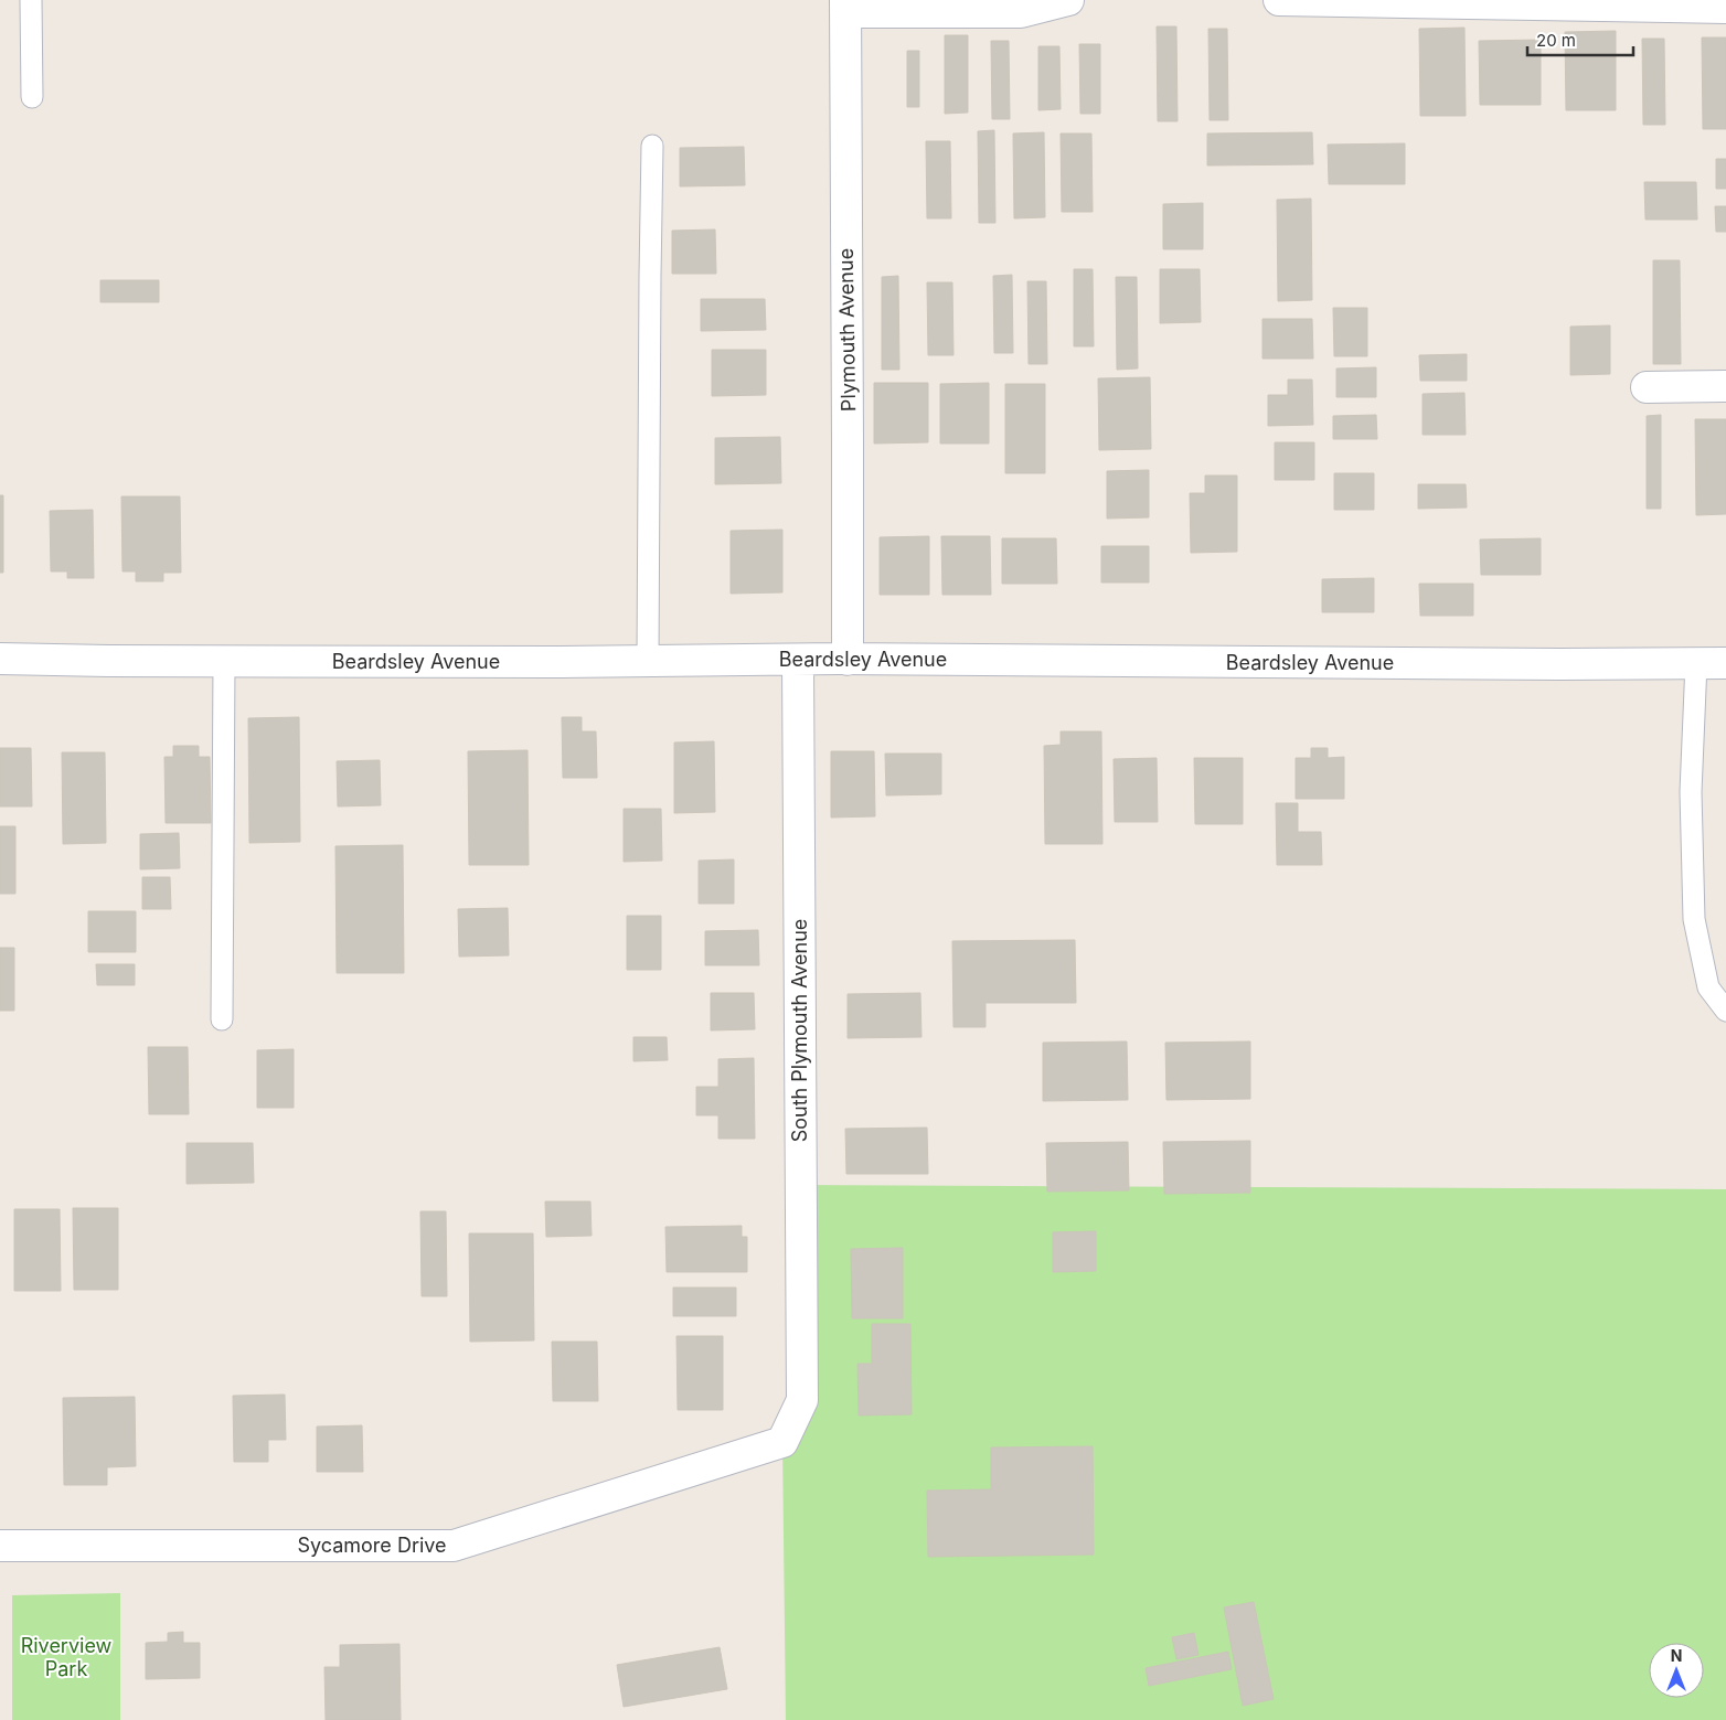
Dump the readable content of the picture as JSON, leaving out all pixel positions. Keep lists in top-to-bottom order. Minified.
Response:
{"streets":{"street":["Plymouth Avenue","Beardsley Avenue","South Plymouth Avenue","Sycamore Drive"]},"crossings":[["Plymouth Avenue","Beardsley Avenue"],["Beardsley Avenue","South Plymouth Avenue"],["South Plymouth Avenue","Sycamore Drive"]],"parks":["Riverview Park"],"scale_bar":"20 m","north":"top"}
